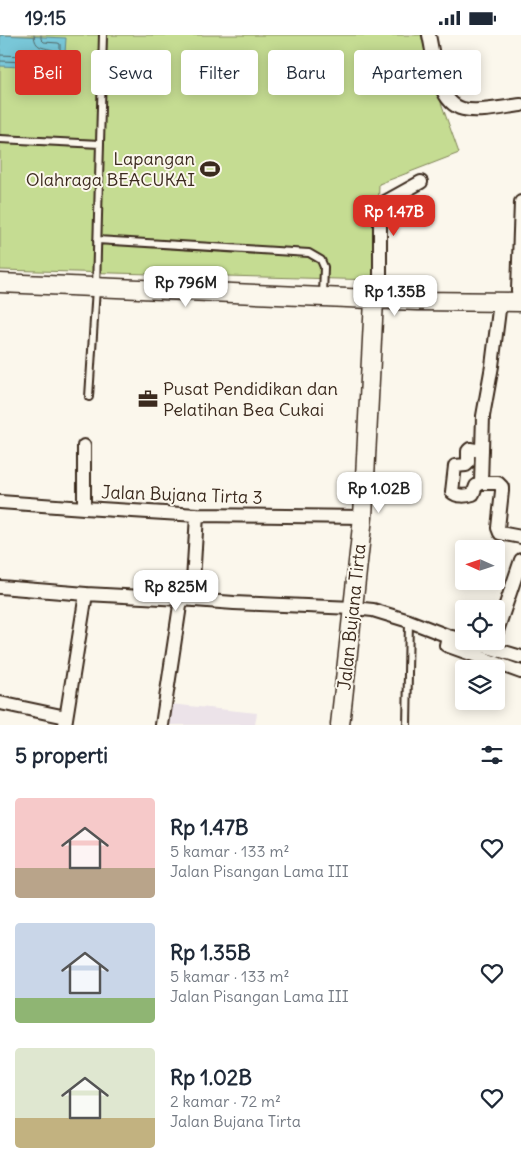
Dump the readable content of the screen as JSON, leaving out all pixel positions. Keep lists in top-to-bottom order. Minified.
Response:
{"streets":{"street":["Jalan Bujana Tirta 3","Jalan Bujana Tirta"]},"crossings":[["Jalan Bujana Tirta 3","Jalan Bujana Tirta"]],"places":{"sports":["Lapangan Olahraga BEACUKAI"],"office":["Pusat Pendidikan dan Pelatihan Bea Cukai"]},"north":"left","page":{"status":"19:15","chip":["Beli","Sewa","Filter","Baru","Apartemen"],"price":["Rp 1.47B","Rp 796M","Rp 1.35B","Rp 1.02B","Rp 825M"],"heading":"5 properti","list":[{"name":"Rp 1.47B","note":"5 kamar · 133 m² · Jalan Pisangan Lama III"},{"name":"Rp 1.35B","note":"5 kamar · 133 m² · Jalan Pisangan Lama III"},{"name":"Rp 1.02B","note":"2 kamar · 72 m² · Jalan Bujana Tirta"}]}}
